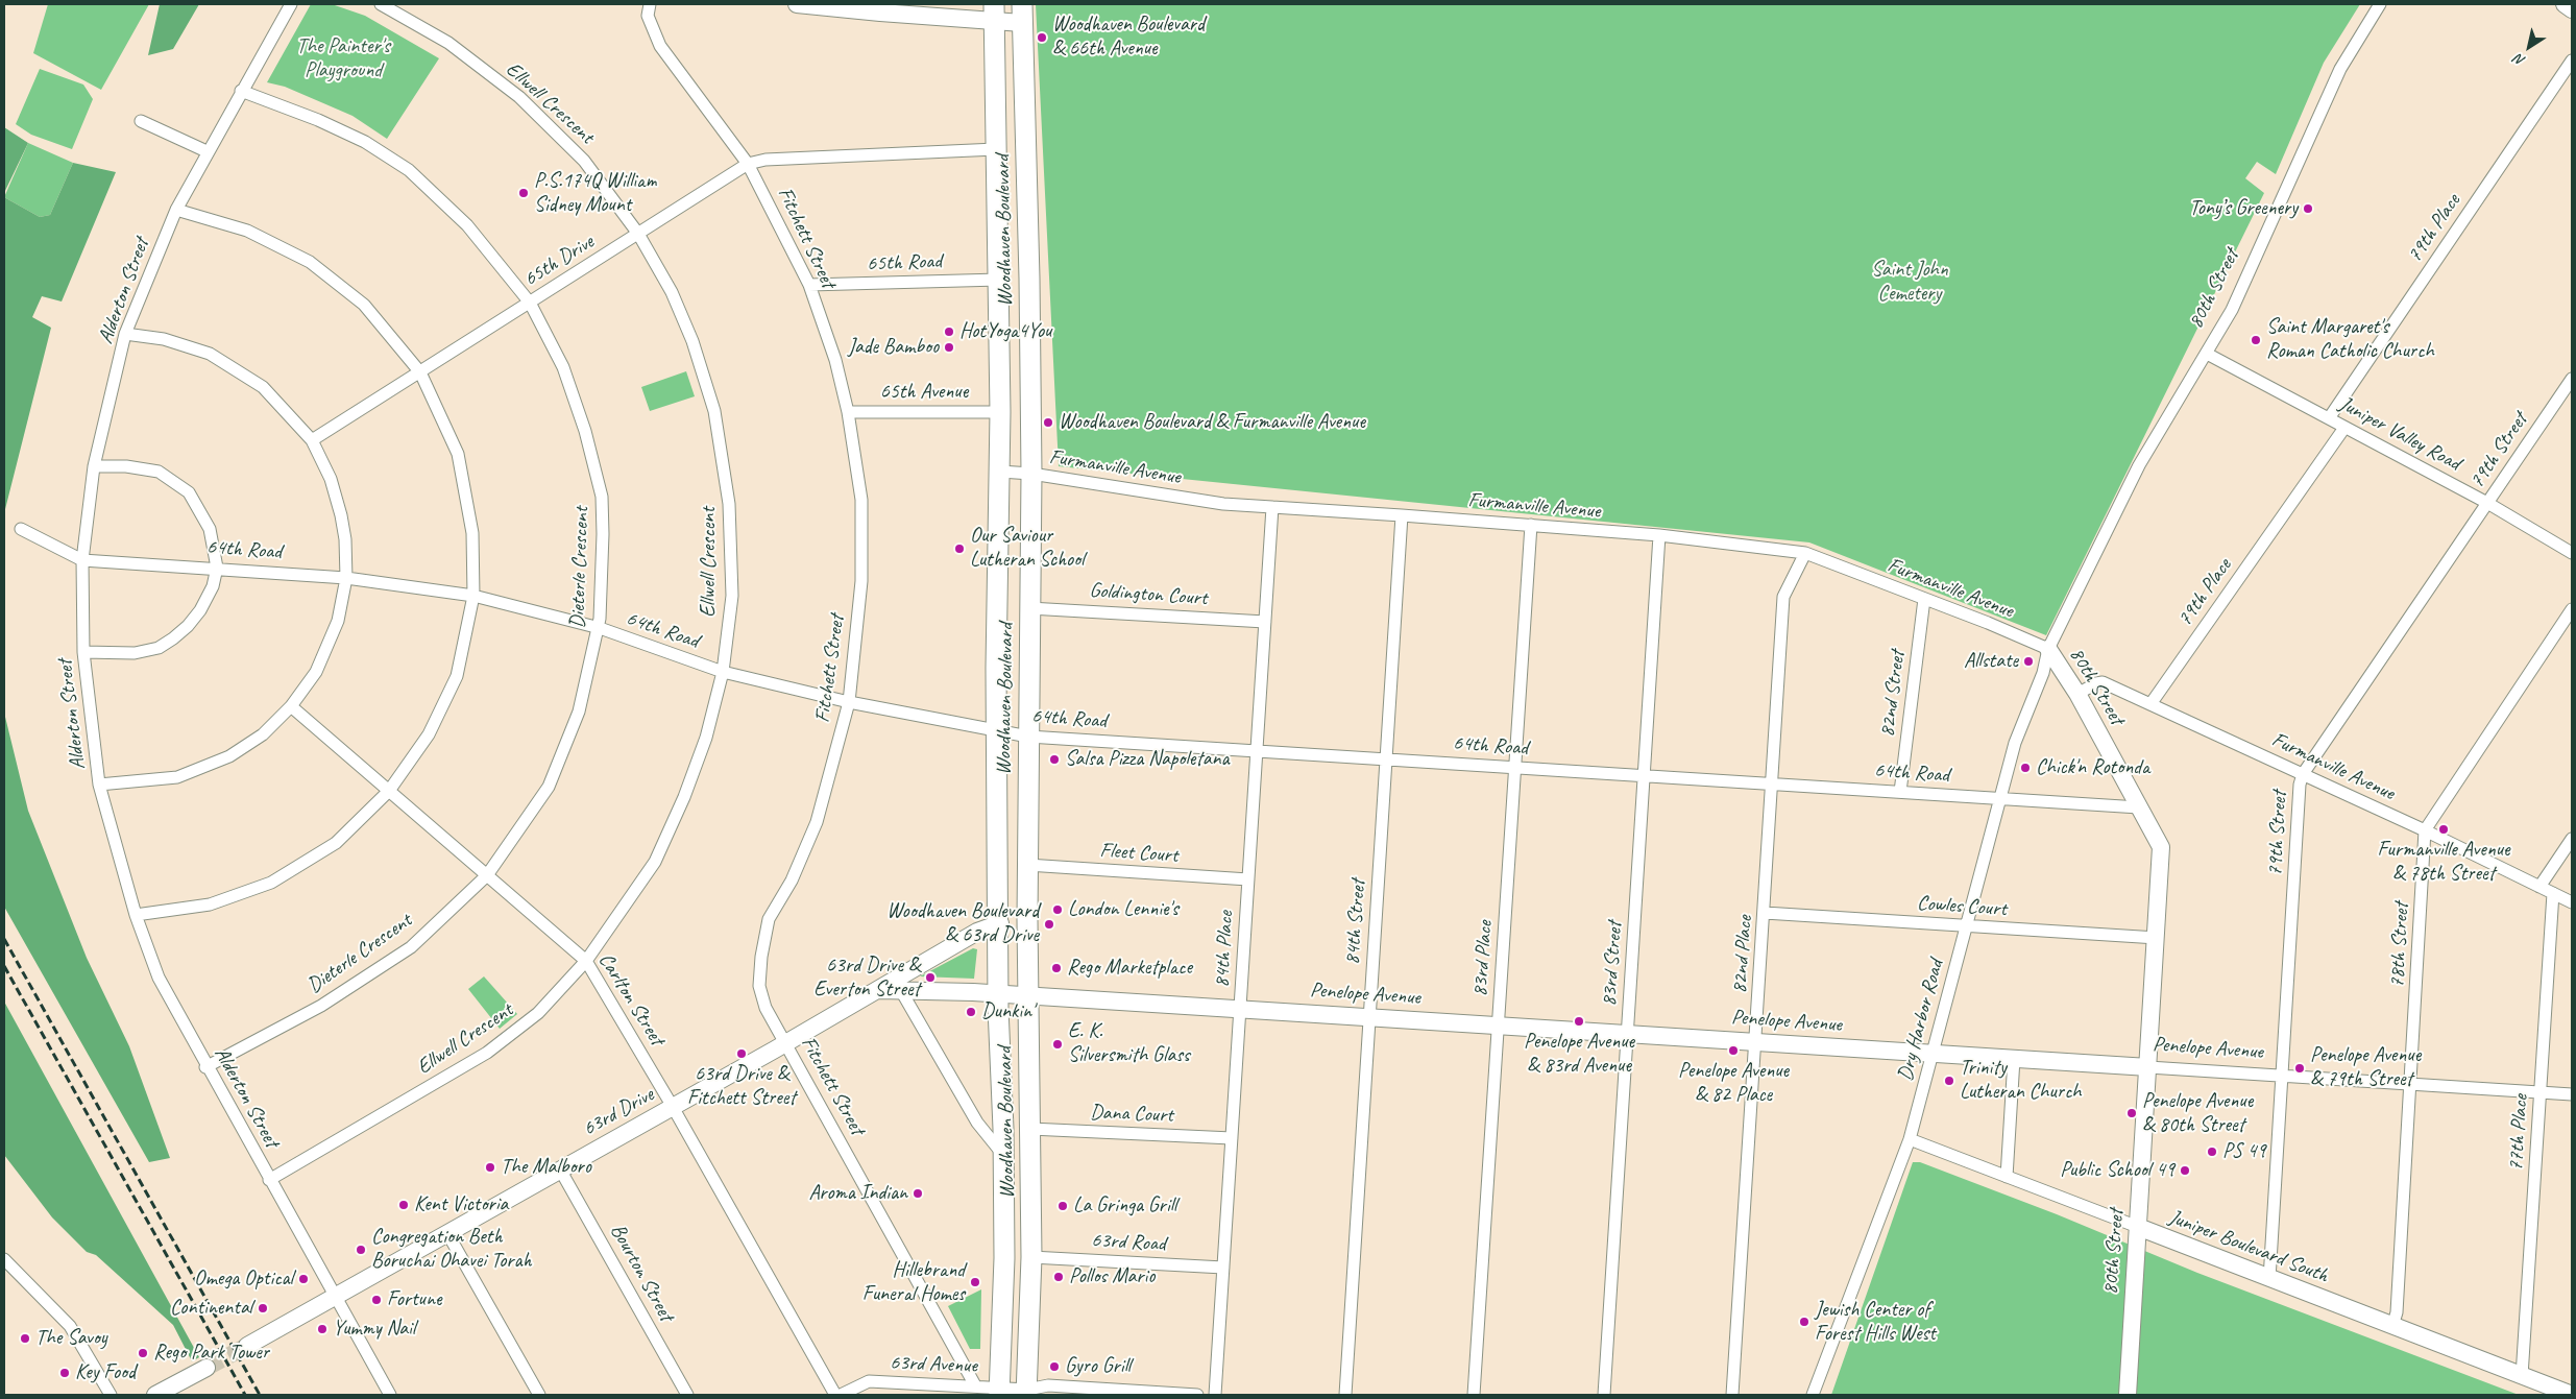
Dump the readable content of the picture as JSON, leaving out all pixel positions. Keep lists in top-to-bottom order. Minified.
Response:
{"streets":{"main road":["Woodhaven Boulevard"],"street":["Ellwell Crescent","79th Place","Fitchett Street","65th Drive","65th Road","80th Street","Alderton Street","65th Avenue","Juniper Valley Road","79th Street","Furmanville Avenue","64th Road","Dieterle Crescent","Goldington Court","82nd Street","Fleet Court","Cowles Court","84th Street","78th Street","84th Place","82nd Place","83rd Place","83rd Street","Penelope Avenue","Carlton Street","Dry Harbor Road","63rd Drive","Dana Court","77th Place","63rd Road","Juniper Boulevard South","Bourton Street","63rd Avenue"]},"crossings":[["Ellwell Crescent","65th Drive"],["Ellwell Crescent","Alderton Street"],["Ellwell Crescent","64th Road"],["Ellwell Crescent","Carlton Street"],["79th Place","Juniper Valley Road"],["79th Place","Furmanville Avenue"],["Woodhaven Boulevard","65th Drive"],["Woodhaven Boulevard","65th Road"],["Woodhaven Boulevard","65th Avenue"],["Woodhaven Boulevard","Furmanville Avenue"],["Woodhaven Boulevard","64th Road"],["Woodhaven Boulevard","Goldington Court"],["Woodhaven Boulevard","Fleet Court"],["Woodhaven Boulevard","Penelope Avenue"],["Woodhaven Boulevard","63rd Drive"],["Woodhaven Boulevard","Dana Court"],["Woodhaven Boulevard","63rd Road"],["Woodhaven Boulevard","63rd Avenue"],["Fitchett Street","65th Drive"],["Fitchett Street","65th Road"],["Fitchett Street","65th Avenue"],["Fitchett Street","64th Road"],["Fitchett Street","63rd Drive"],["Fitchett Street","63rd Avenue"],["65th Drive","Dieterle Crescent"],["80th Street","Juniper Valley Road"],["80th Street","Furmanville Avenue"],["80th Street","64th Road"],["80th Street","Cowles Court"],["80th Street","Penelope Avenue"],["80th Street","Dry Harbor Road"],["80th Street","Juniper Boulevard South"],["Alderton Street","64th Road"],["Alderton Street","Dieterle Crescent"],["Alderton Street","63rd Drive"],["Juniper Valley Road","79th Street"],["79th Street","Furmanville Avenue"],["79th Street","Penelope Avenue"],["79th Street","Juniper Boulevard South"],["Furmanville Avenue","82nd Street"],["Furmanville Avenue","84th Street"],["Furmanville Avenue","78th Street"],["Furmanville Avenue","84th Place"],["Furmanville Avenue","82nd Place"],["Furmanville Avenue","83rd Place"],["Furmanville Avenue","83rd Street"],["Furmanville Avenue","Dry Harbor Road"],["Furmanville Avenue","77th Place"],["64th Road","Dieterle Crescent"],["64th Road","82nd Street"],["64th Road","84th Street"],["64th Road","84th Place"],["64th Road","82nd Place"],["64th Road","83rd Place"],["64th Road","83rd Street"],["64th Road","Dry Harbor Road"],["Dieterle Crescent","Carlton Street"],["Goldington Court","84th Place"],["Fleet Court","84th Place"],["Cowles Court","82nd Place"],["Cowles Court","Dry Harbor Road"],["84th Street","Penelope Avenue"],["78th Street","Penelope Avenue"],["78th Street","Juniper Boulevard South"],["84th Place","Penelope Avenue"],["84th Place","Dana Court"],["84th Place","63rd Road"],["82nd Place","Penelope Avenue"],["83rd Place","Penelope Avenue"],["83rd Street","Penelope Avenue"],["Penelope Avenue","Dry Harbor Road"],["Penelope Avenue","63rd Drive"],["Penelope Avenue","77th Place"],["Carlton Street","63rd Drive"],["Dry Harbor Road","Juniper Boulevard South"],["63rd Drive","Bourton Street"],["77th Place","Juniper Boulevard South"]],"parks":["The Painter's Playground","Saint John Cemetery"],"places":["Woodhaven Boulevard & 66th Avenue","P.S.174Q William Sidney Mount","Tony’s Greenery","HotYoga4You","Saint Margaret's Roman Catholic Church","Jade Bamboo","Woodhaven Boulevard & Furmanville Avenue","Our Saviour Lutheran School","Allstate","Salsa Pizza Napoletana","Chick'n Rotonda","Furmanville Avenue & 78th Street","London Lennie's","Woodhaven Boulevard & 63rd Drive","Rego Marketplace","63rd Drive & Everton Street","Dunkin'","Penelope Avenue & 83rd Avenue","E. K. Silversmith Glass","Penelope Avenue & 82 Place","63rd Drive & Fitchett Street","Penelope Avenue & 79th Street","Trinity Lutheran Church","Penelope Avenue & 80th Street","PS 49","The Malboro","Public School 49","Aroma Indian","Kent Victoria","La Gringa Grill","Congregation Beth Boruchai Ohavei Torah","Pollos Mario","Omega Optical","Hillebrand Funeral Homes","Fortune","Continental","Jewish Center of Forest Hills West","Yummy Nail","The Savoy","Rego Park Tower","Gyro Grill","Key Food"],"north":"bottom left"}
